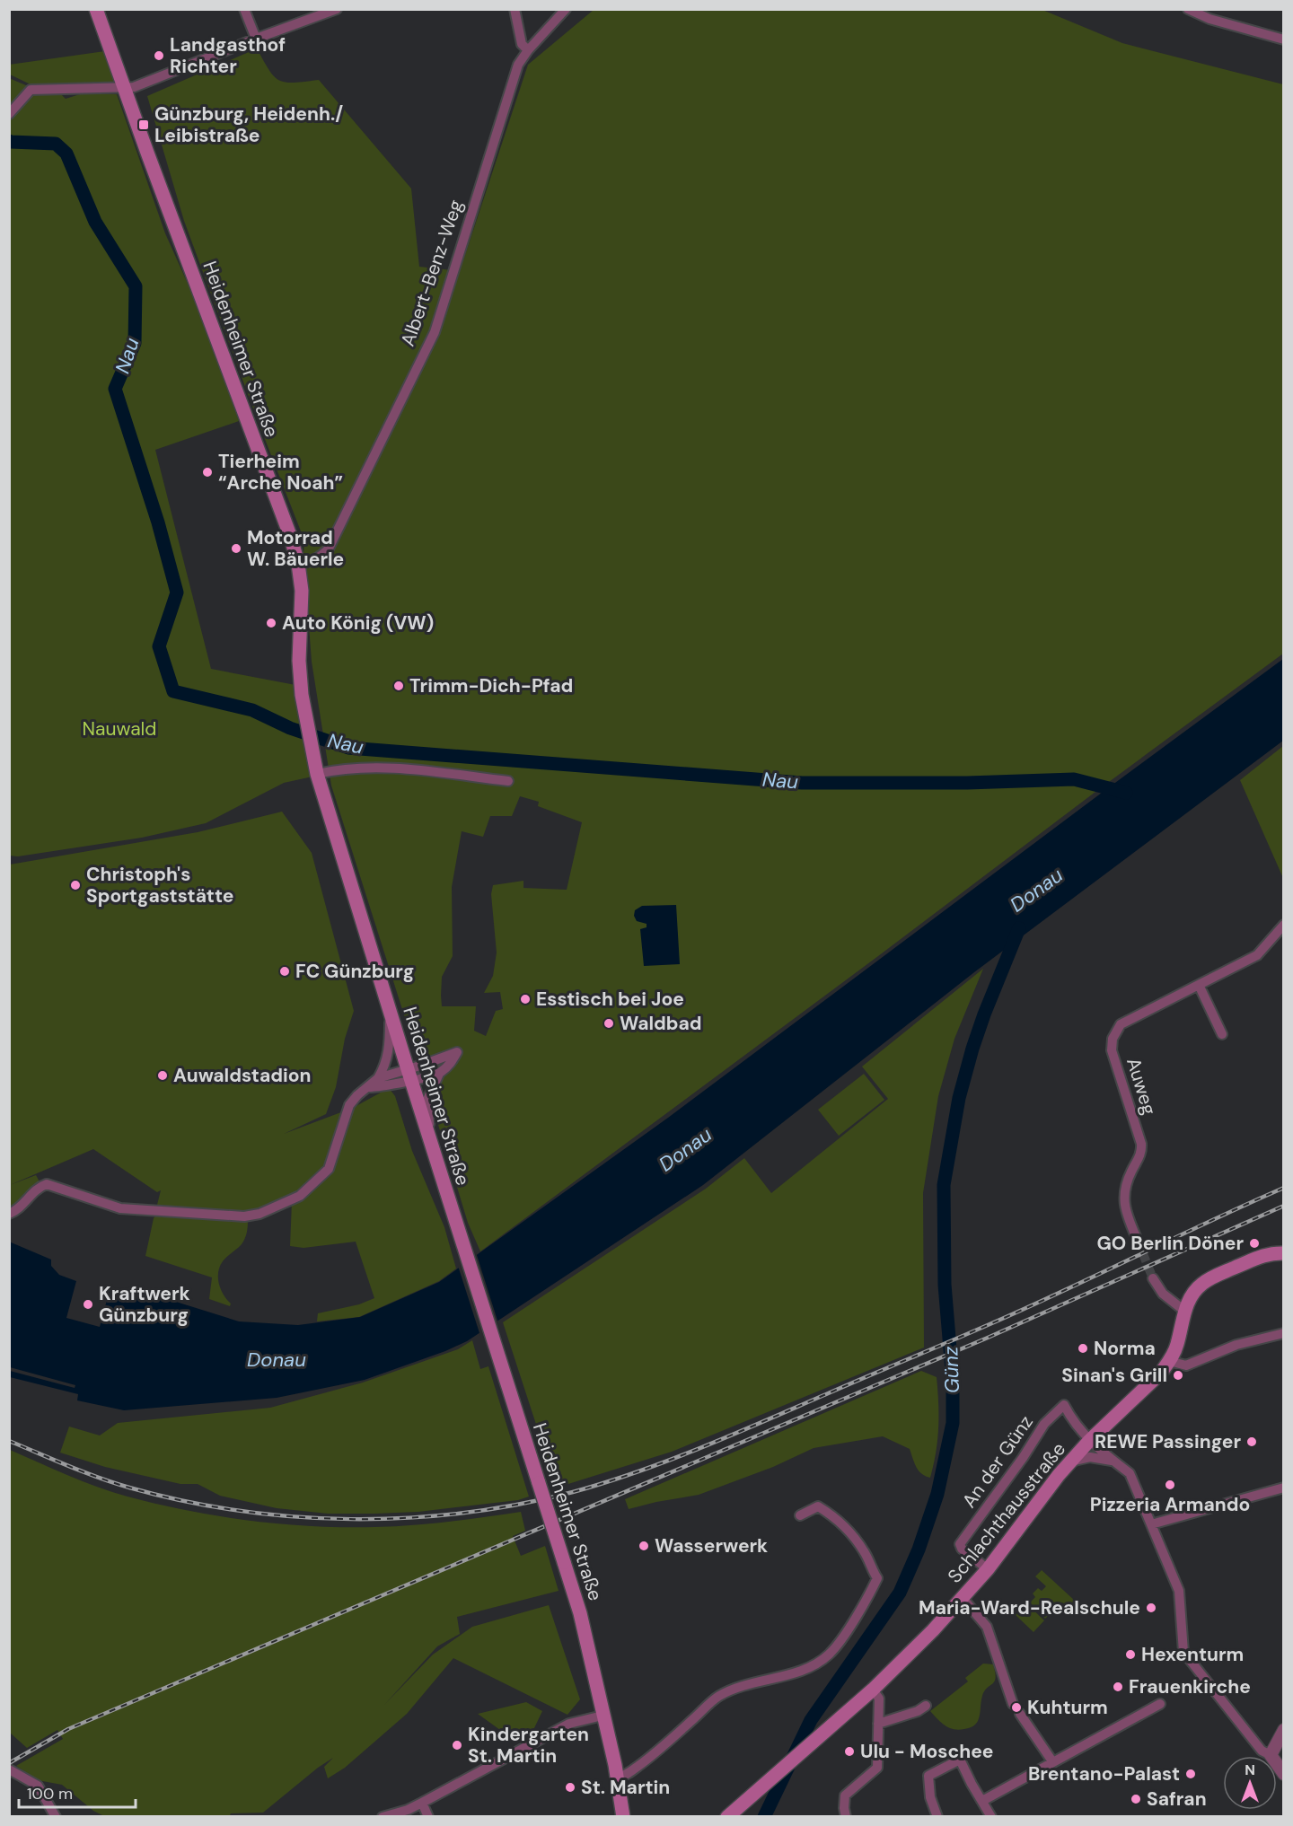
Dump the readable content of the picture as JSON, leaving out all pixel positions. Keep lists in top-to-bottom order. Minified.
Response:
{"streets":{"main road":["Heidenheimer Straße","Schlachthausstraße"],"street":["Albert-Benz-Weg","Auweg","An der Günz"]},"crossings":[["Albert-Benz-Weg","Heidenheimer Straße"],["An der Günz","Schlachthausstraße"]],"water":["Nau","Donau","Günz"],"parks":["Nauwald"],"places":{"other":["Landgasthof Richter","Tierheim “Arche Noah”","Motorrad W. Bäuerle","Auto König (VW)","Trimm-Dich-Pfad","Christoph's Sportgaststätte","FC Günzburg","Esstisch bei Joe","Waldbad","Auwaldstadion","GO Berlin Döner","Kraftwerk Günzburg","Norma","Sinan's Grill","REWE Passinger","Pizzeria Armando","Wasserwerk","Maria-Ward-Realschule","Hexenturm","Frauenkirche","Kuhturm","Kindergarten St. Martin","Ulu - Moschee","Brentano-Palast","St. Martin","Safran"],"transit":["Günzburg, Heidenh./ Leibistraße"]},"scale_bar":"100 m","north":"top"}
